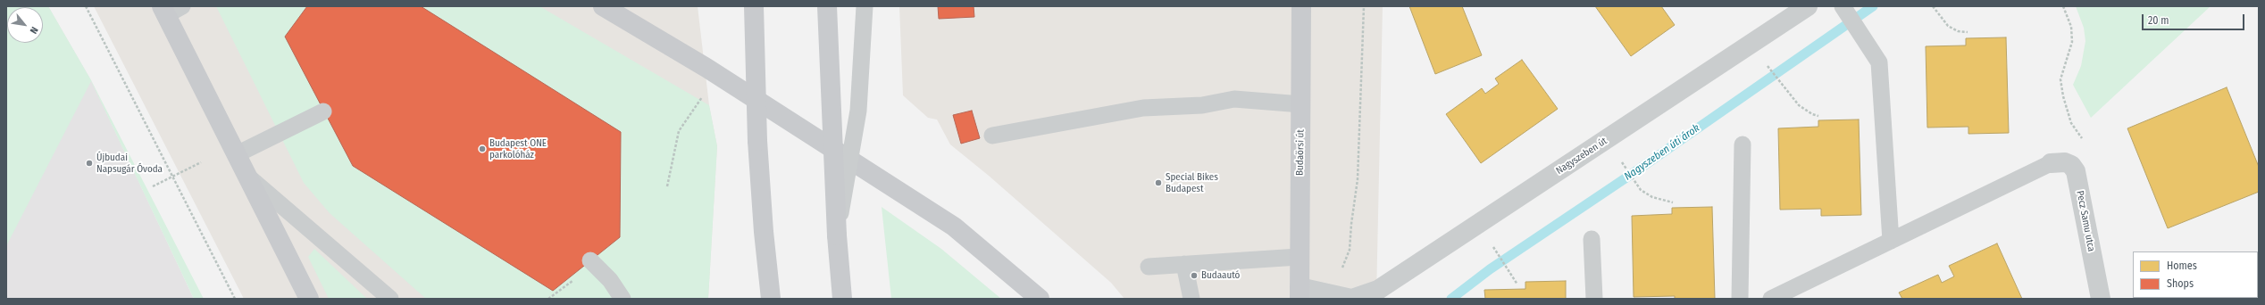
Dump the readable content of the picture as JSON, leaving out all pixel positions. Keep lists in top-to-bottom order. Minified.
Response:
{"streets":{"main road":["Budaörsi út"],"street":["Nagyszeben út","Pecz Samu utca"]},"crossings":[["Budaörsi út","Nagyszeben út"]],"water":["Nagyszeben úti árok"],"places":["Budapest ONE parkolóház","Újbudai Napsugár Óvoda","Special Bikes Budapest","Budaautó"],"legend":["Homes","Shops"],"scale_bar":"20 m","north":"bottom right"}
